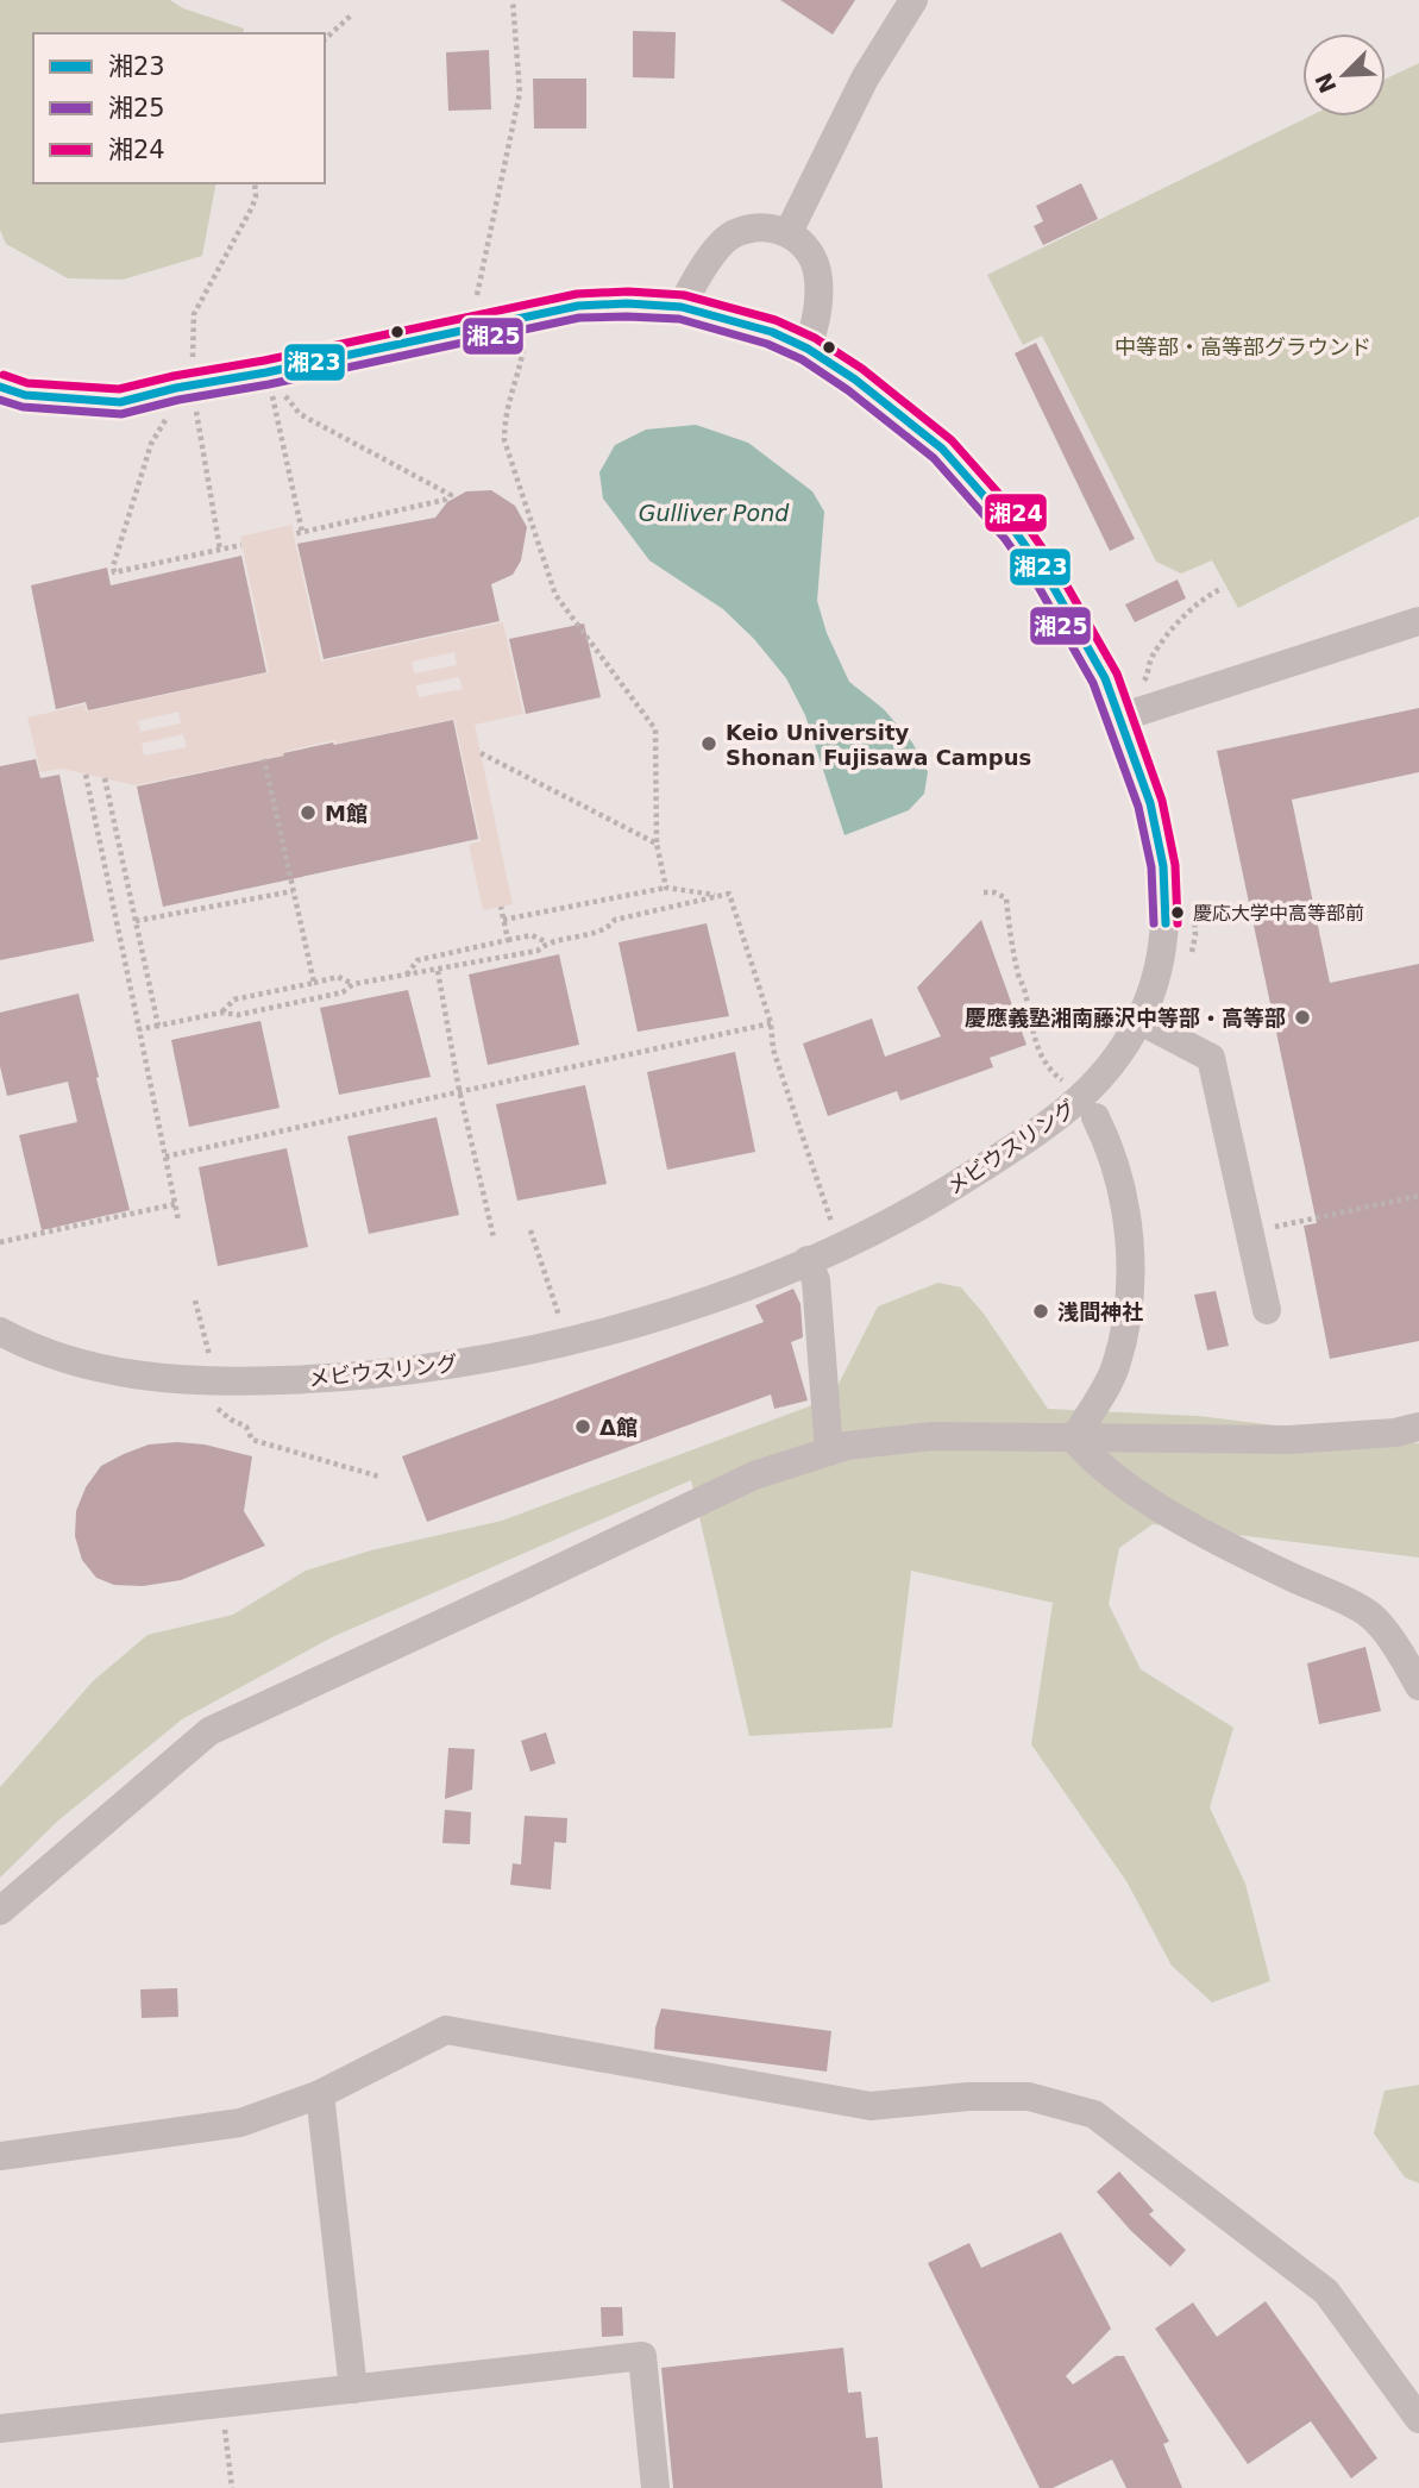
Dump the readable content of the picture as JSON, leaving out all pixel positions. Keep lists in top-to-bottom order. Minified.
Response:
{"streets":{"street":["メビウスリング"]},"water":["Gulliver Pond"],"parks":["中等部・高等部グラウンド"],"places":["Keio University Shonan Fujisawa Campus","Μ館","慶応大学中高等部前","慶應義塾湘南藤沢中等部・高等部","浅間神社","Δ館"],"lines":["transit line 湘24","transit line 湘23","transit line 湘25"],"legend":["湘23","湘25","湘24"],"north":"bottom left"}
